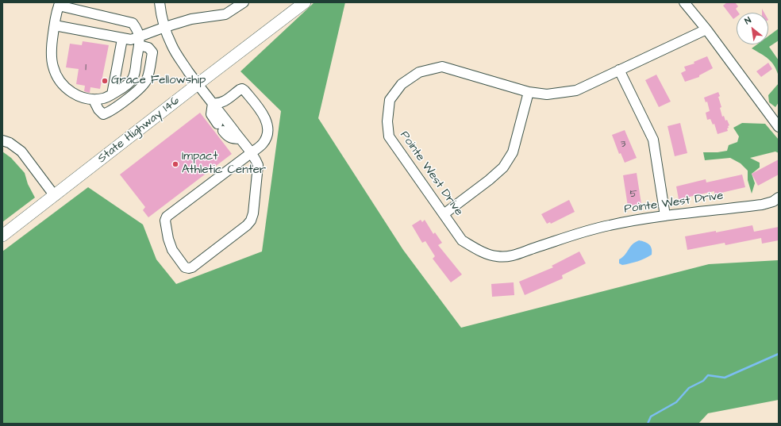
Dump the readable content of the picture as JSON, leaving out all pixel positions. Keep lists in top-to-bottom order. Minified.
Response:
{"streets":{"main road":["State Highway 146"],"street":["Pointe West Drive"]},"places":["Grace Fellowship","Impact Athletic Center"],"house_numbers":["1","3","5"],"north":"top left"}
